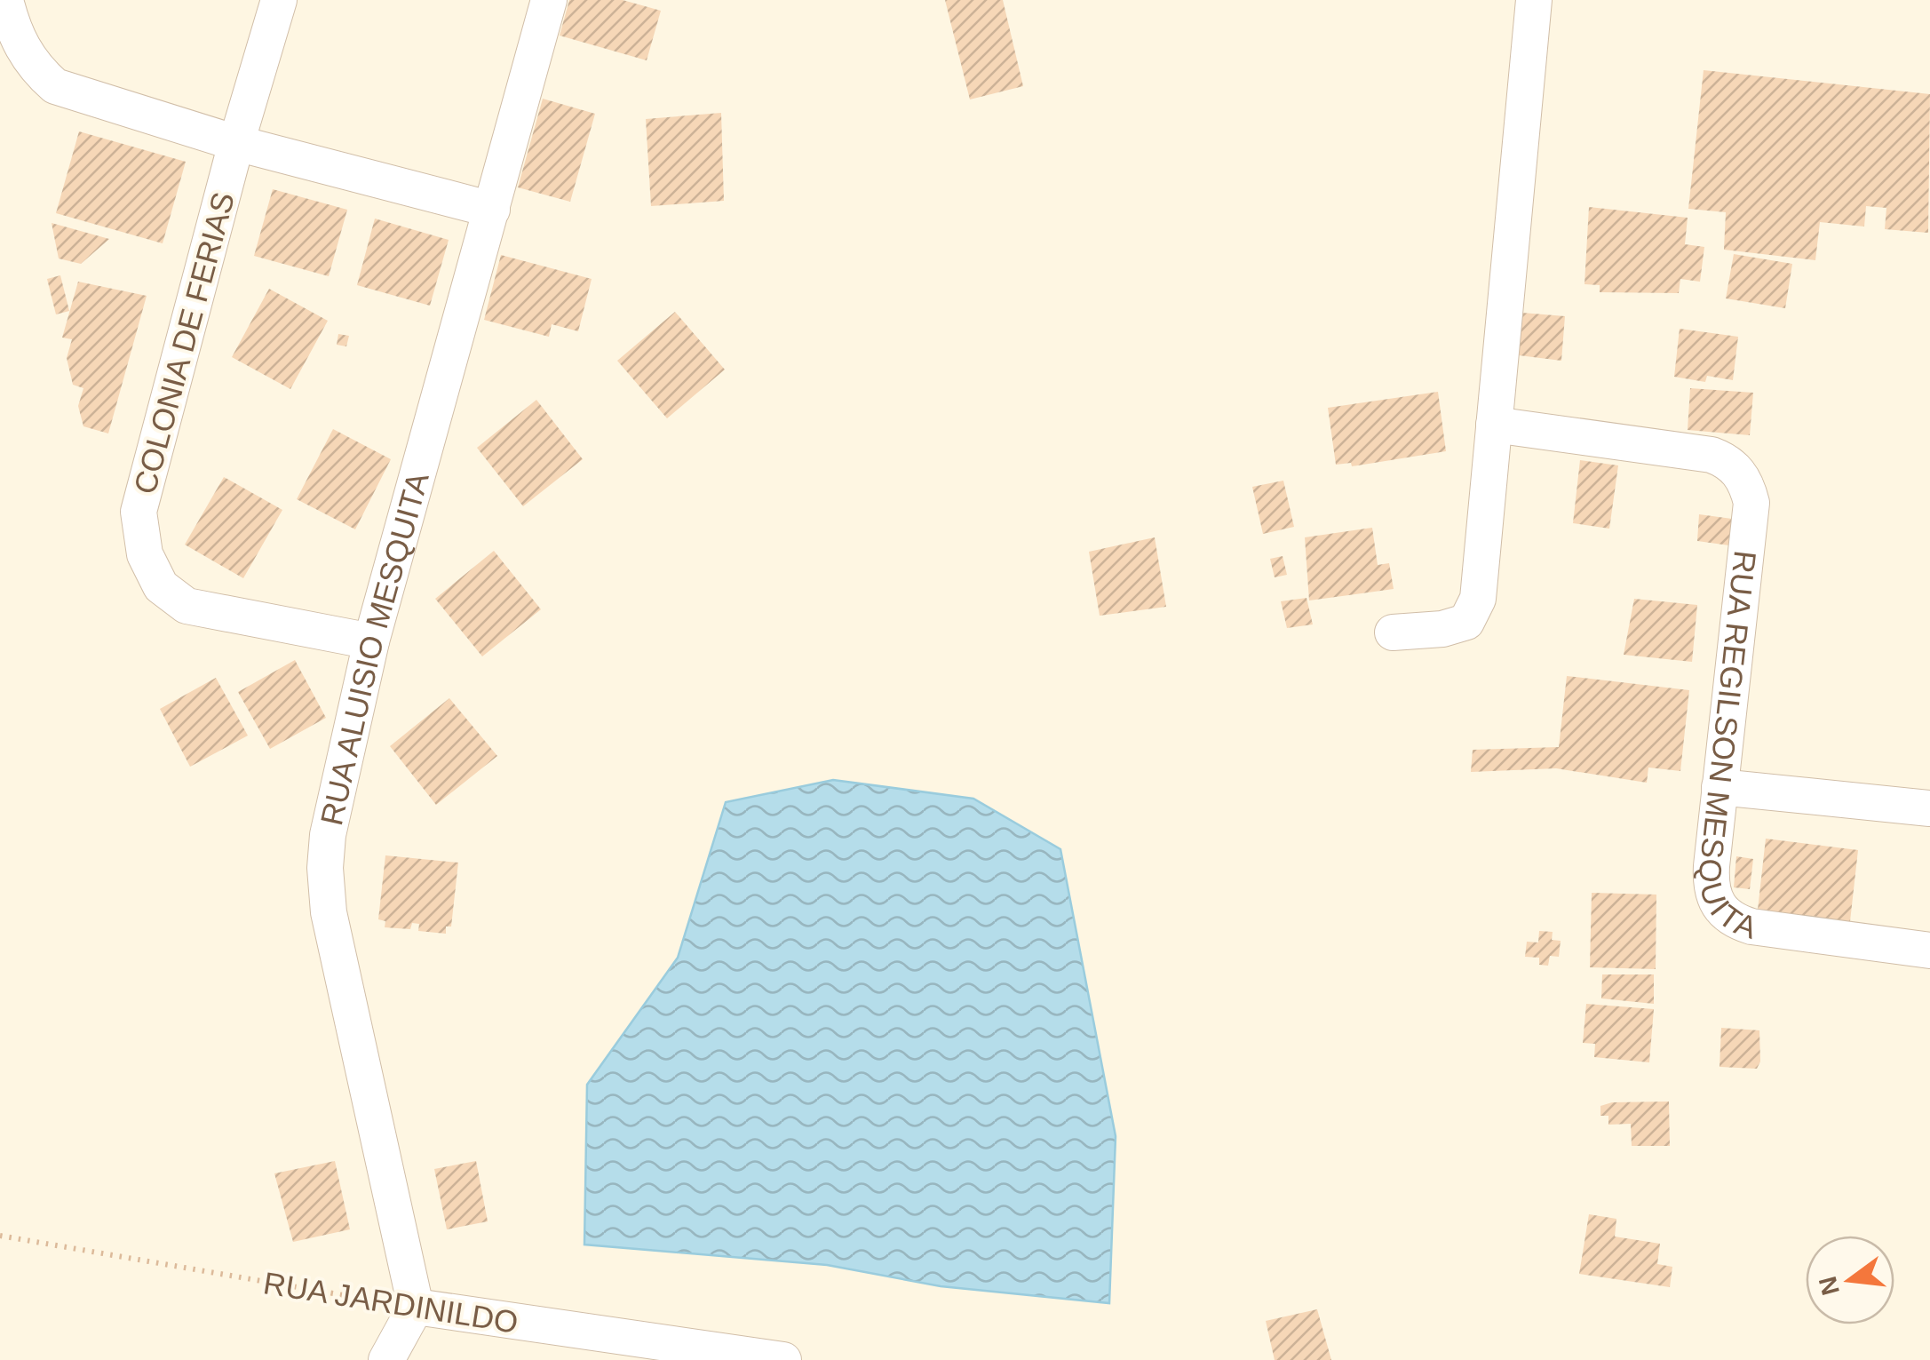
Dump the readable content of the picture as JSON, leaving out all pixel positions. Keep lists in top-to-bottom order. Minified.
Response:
{"streets":{"street":["COLONIA DE FERIAS","RUA ALUISIO MESQUITA","RUA REGILSON MESQUITA","RUA JARDINILDO"]},"crossings":[["COLONIA DE FERIAS","RUA ALUISIO MESQUITA"],["RUA ALUISIO MESQUITA","RUA JARDINILDO"]],"north":"left"}
